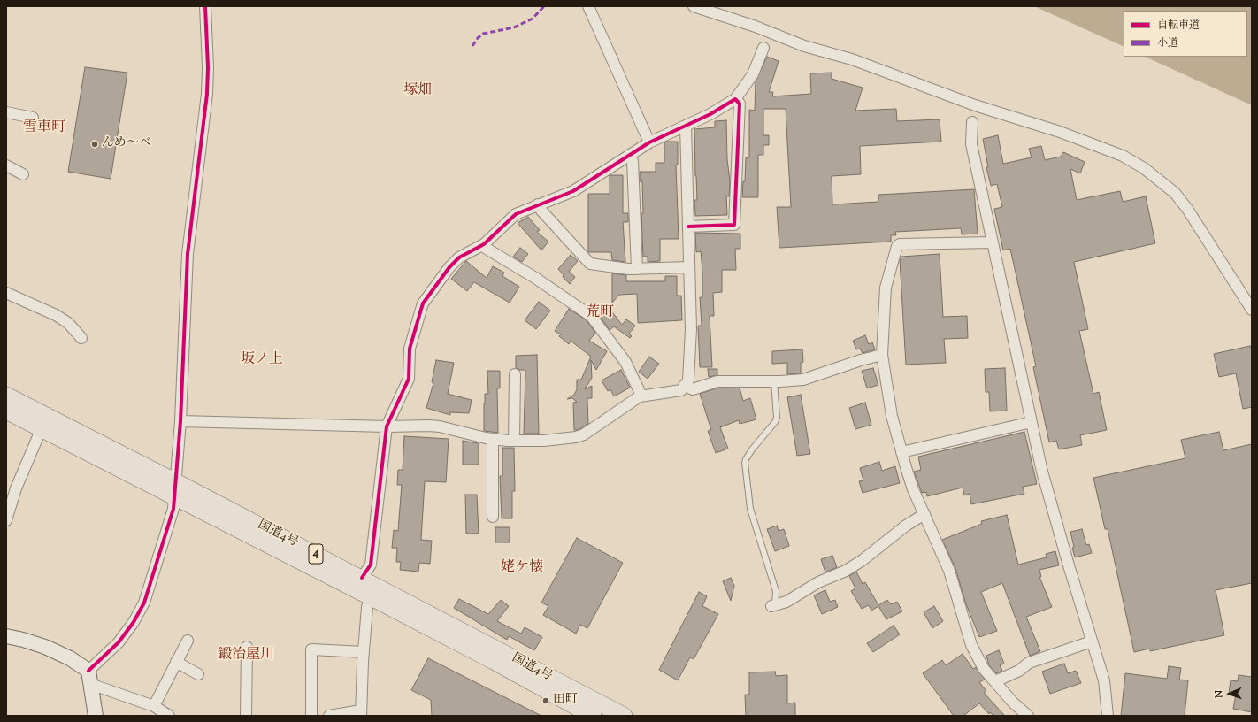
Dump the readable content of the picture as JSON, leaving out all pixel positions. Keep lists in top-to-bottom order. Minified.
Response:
{"streets":{"highway":["国道4号","4"]},"districts":["塚畑","雪車町","荒町","坂ノ上","姥ケ懐","鍛治屋川"],"places":["んめ～べ","田町"],"legend":["自転車道","小道"],"north":"left"}
